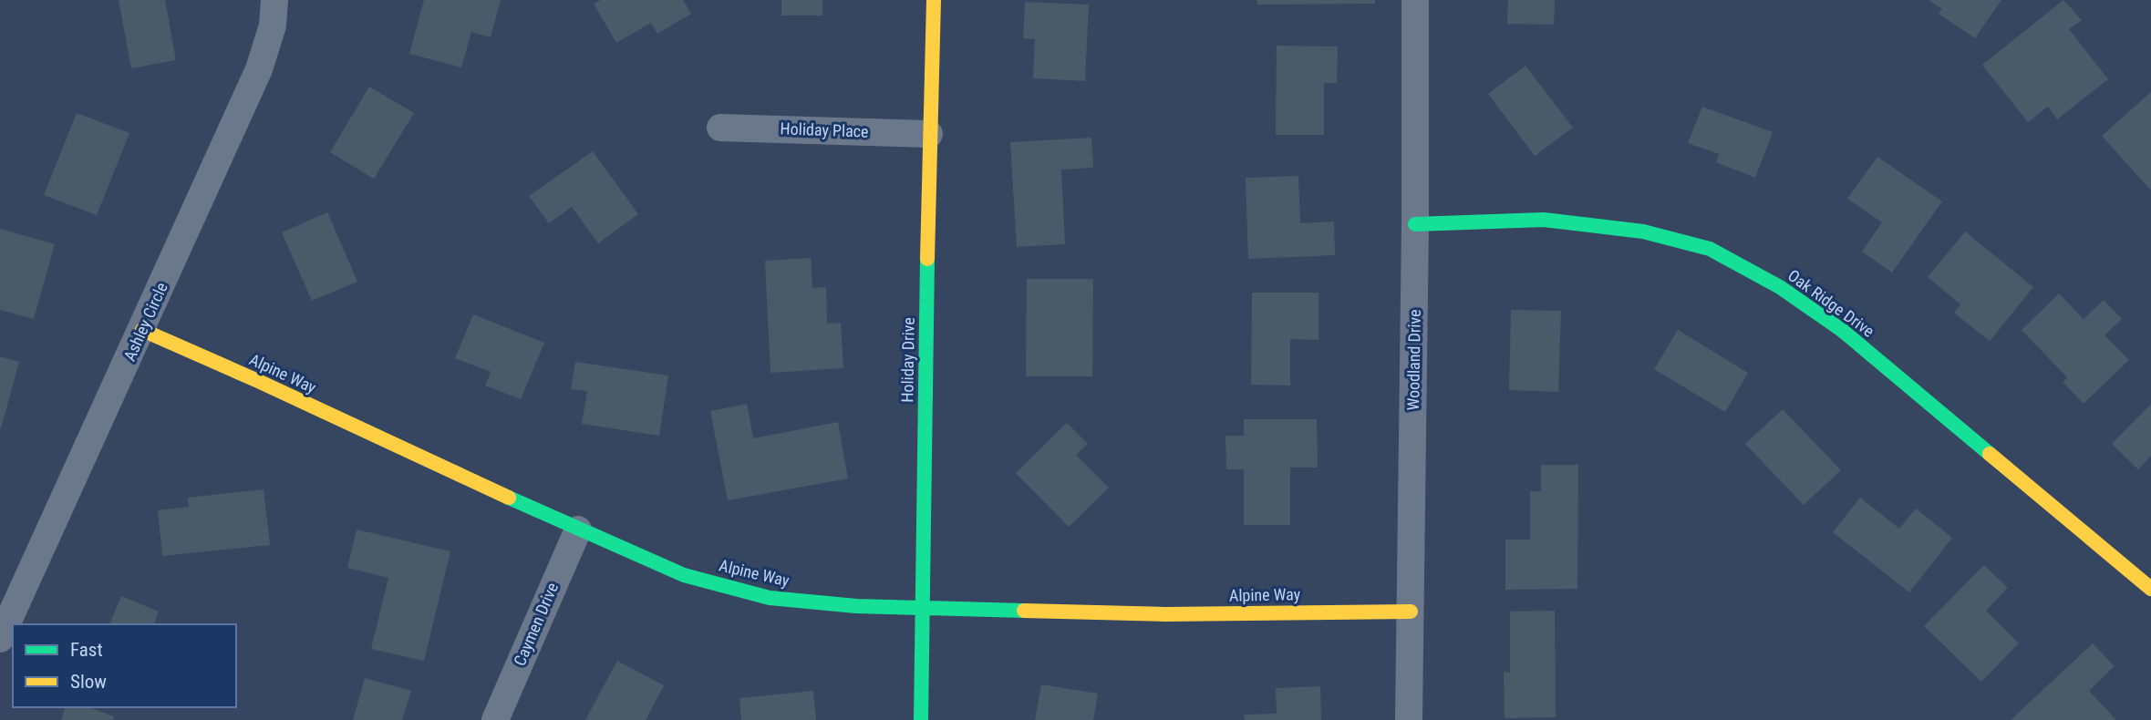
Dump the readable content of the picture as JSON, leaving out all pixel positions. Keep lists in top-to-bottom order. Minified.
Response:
{"streets":{"street":["Holiday Place","Oak Ridge Drive","Ashley Circle","Holiday Drive","Woodland Drive","Alpine Way","Caymen Drive"]},"crossings":[["Holiday Place","Holiday Drive"],["Oak Ridge Drive","Woodland Drive"],["Ashley Circle","Alpine Way"],["Holiday Drive","Alpine Way"],["Woodland Drive","Alpine Way"],["Alpine Way","Caymen Drive"]],"legend":["Fast","Slow"]}
